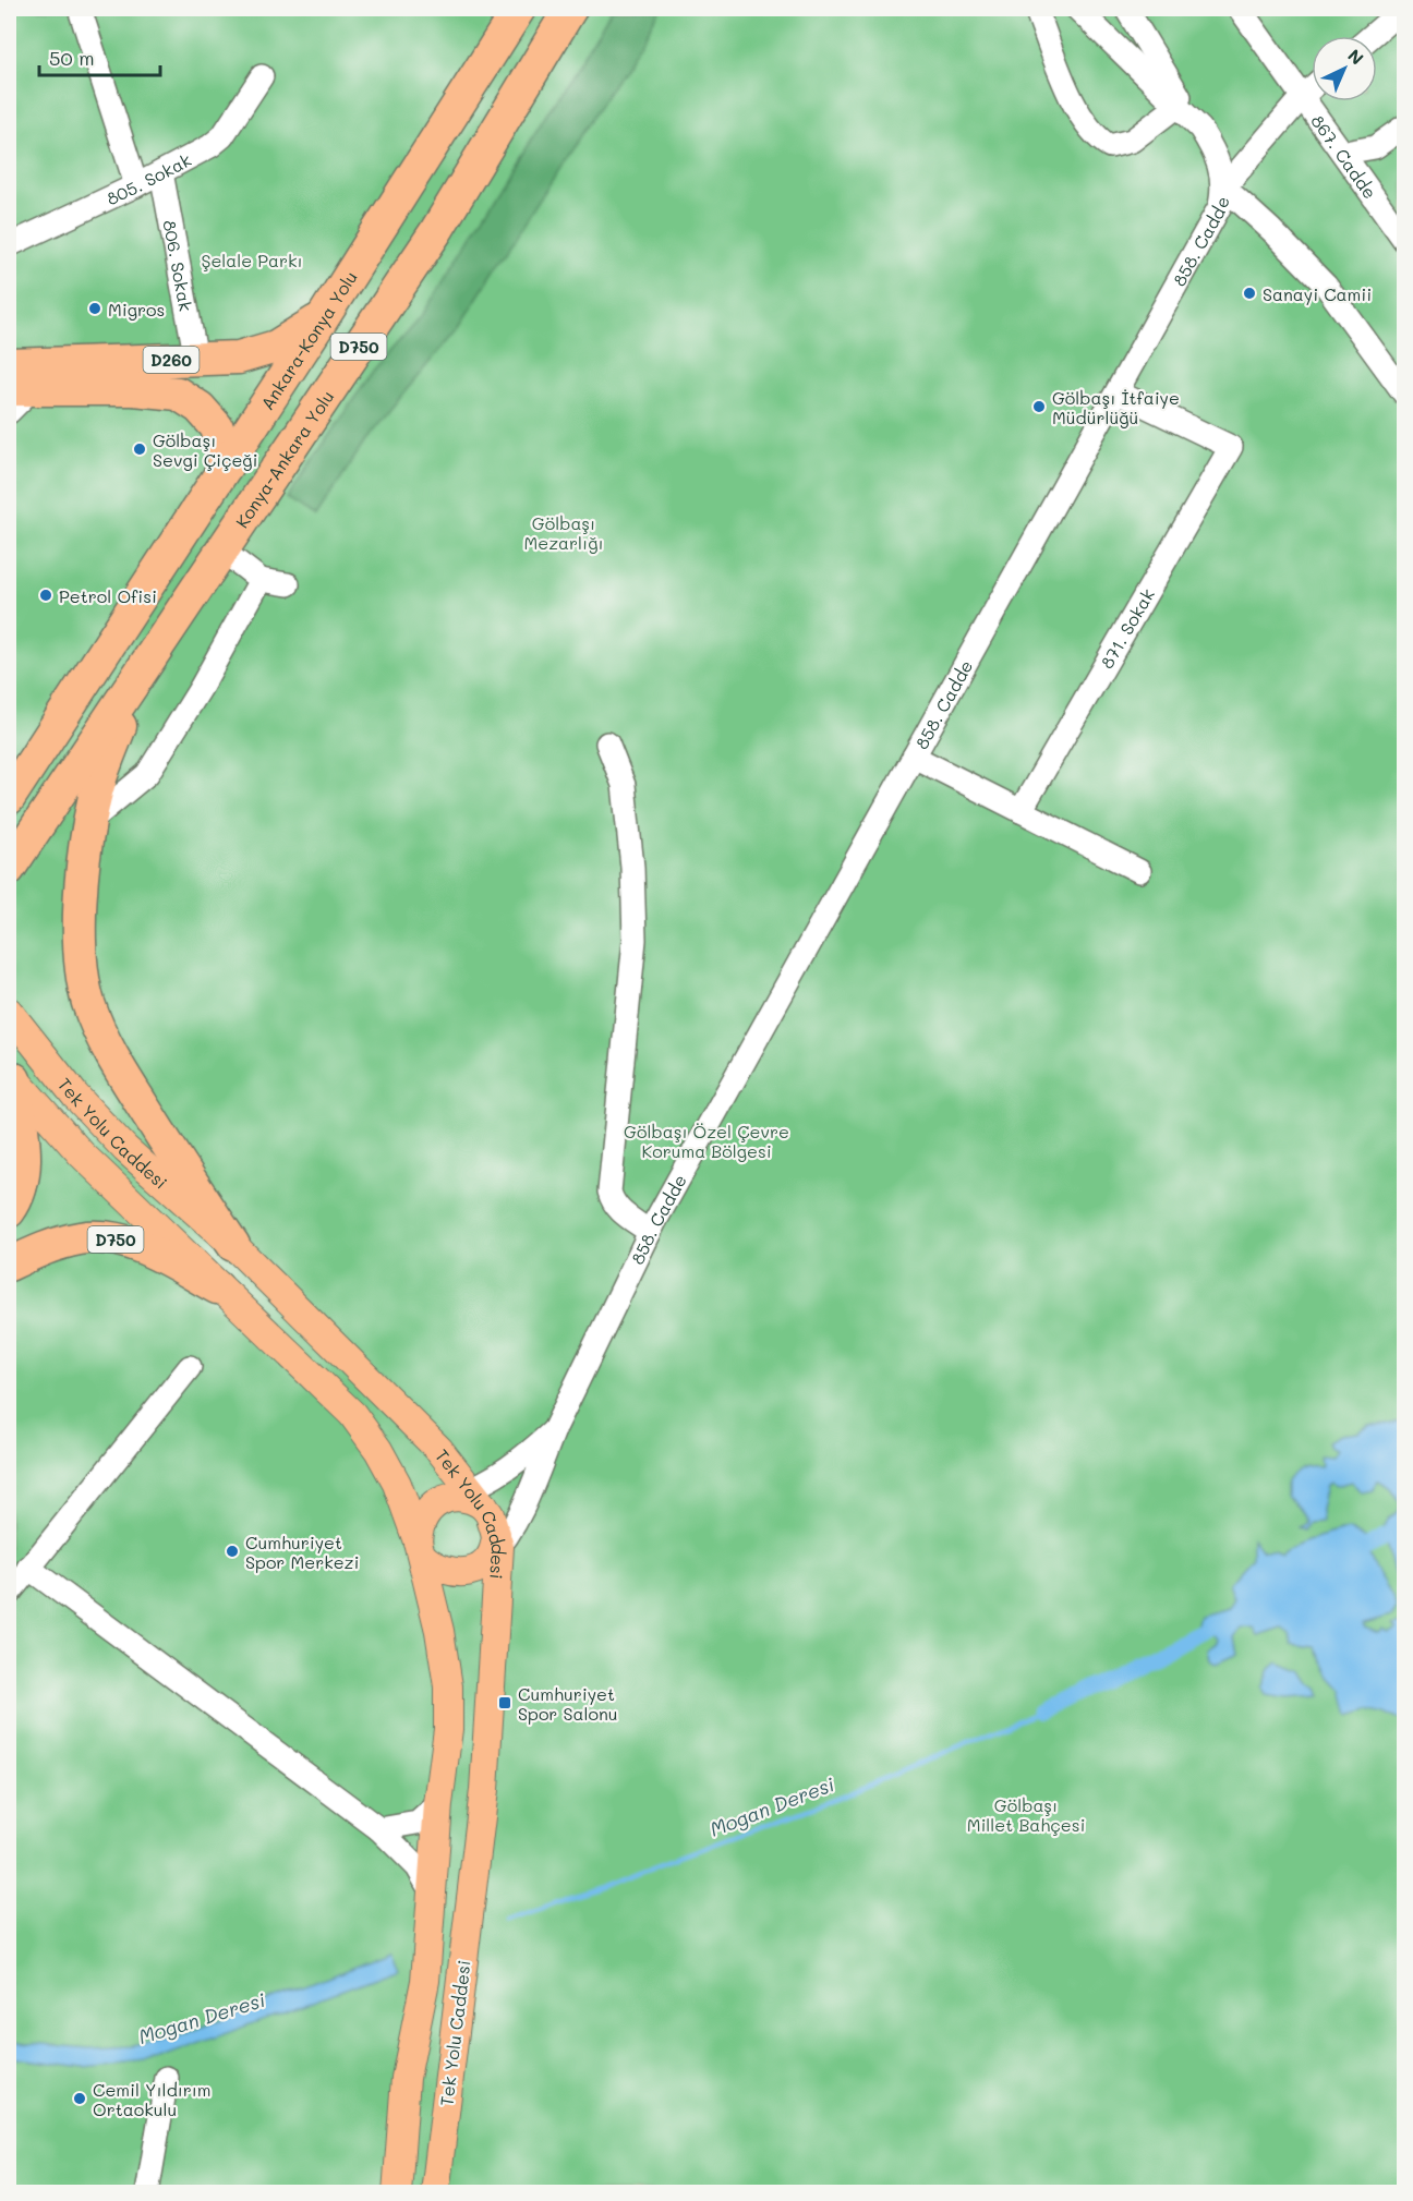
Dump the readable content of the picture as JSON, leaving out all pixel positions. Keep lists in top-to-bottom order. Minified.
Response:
{"streets":{"highway":["Ankara-Konya Yolu","D750","D260","Konya-Ankara Yolu"],"main road":["Tek Yolu Caddesi"],"street":["867. Cadde","805. Sokak","858. Cadde","806. Sokak","871. Sokak"]},"crossings":[["805. Sokak","806. Sokak"],["858. Cadde","871. Sokak"],["858. Cadde","Tek Yolu Caddesi"],["806. Sokak","D260"],["Ankara-Konya Yolu","D260"],["D750","Tek Yolu Caddesi"]],"water":["Mogan Deresi"],"parks":["Şelale Parkı","Gölbaşı Mezarlığı","Gölbaşı Özel Çevre Koruma Bölgesi","Gölbaşı Millet Bahçesi"],"places":{"other":["Sanayi Camii","Migros","Gölbaşı İtfaiye Müdürlüğü","Gölbaşı Sevgi Çiçeği","Petrol Ofisi","Cumhuriyet Spor Merkezi","Cemil Yıldırım Ortaokulu"],"transit":["Cumhuriyet Spor Salonu"]},"scale_bar":"50 m","north":"top right"}
